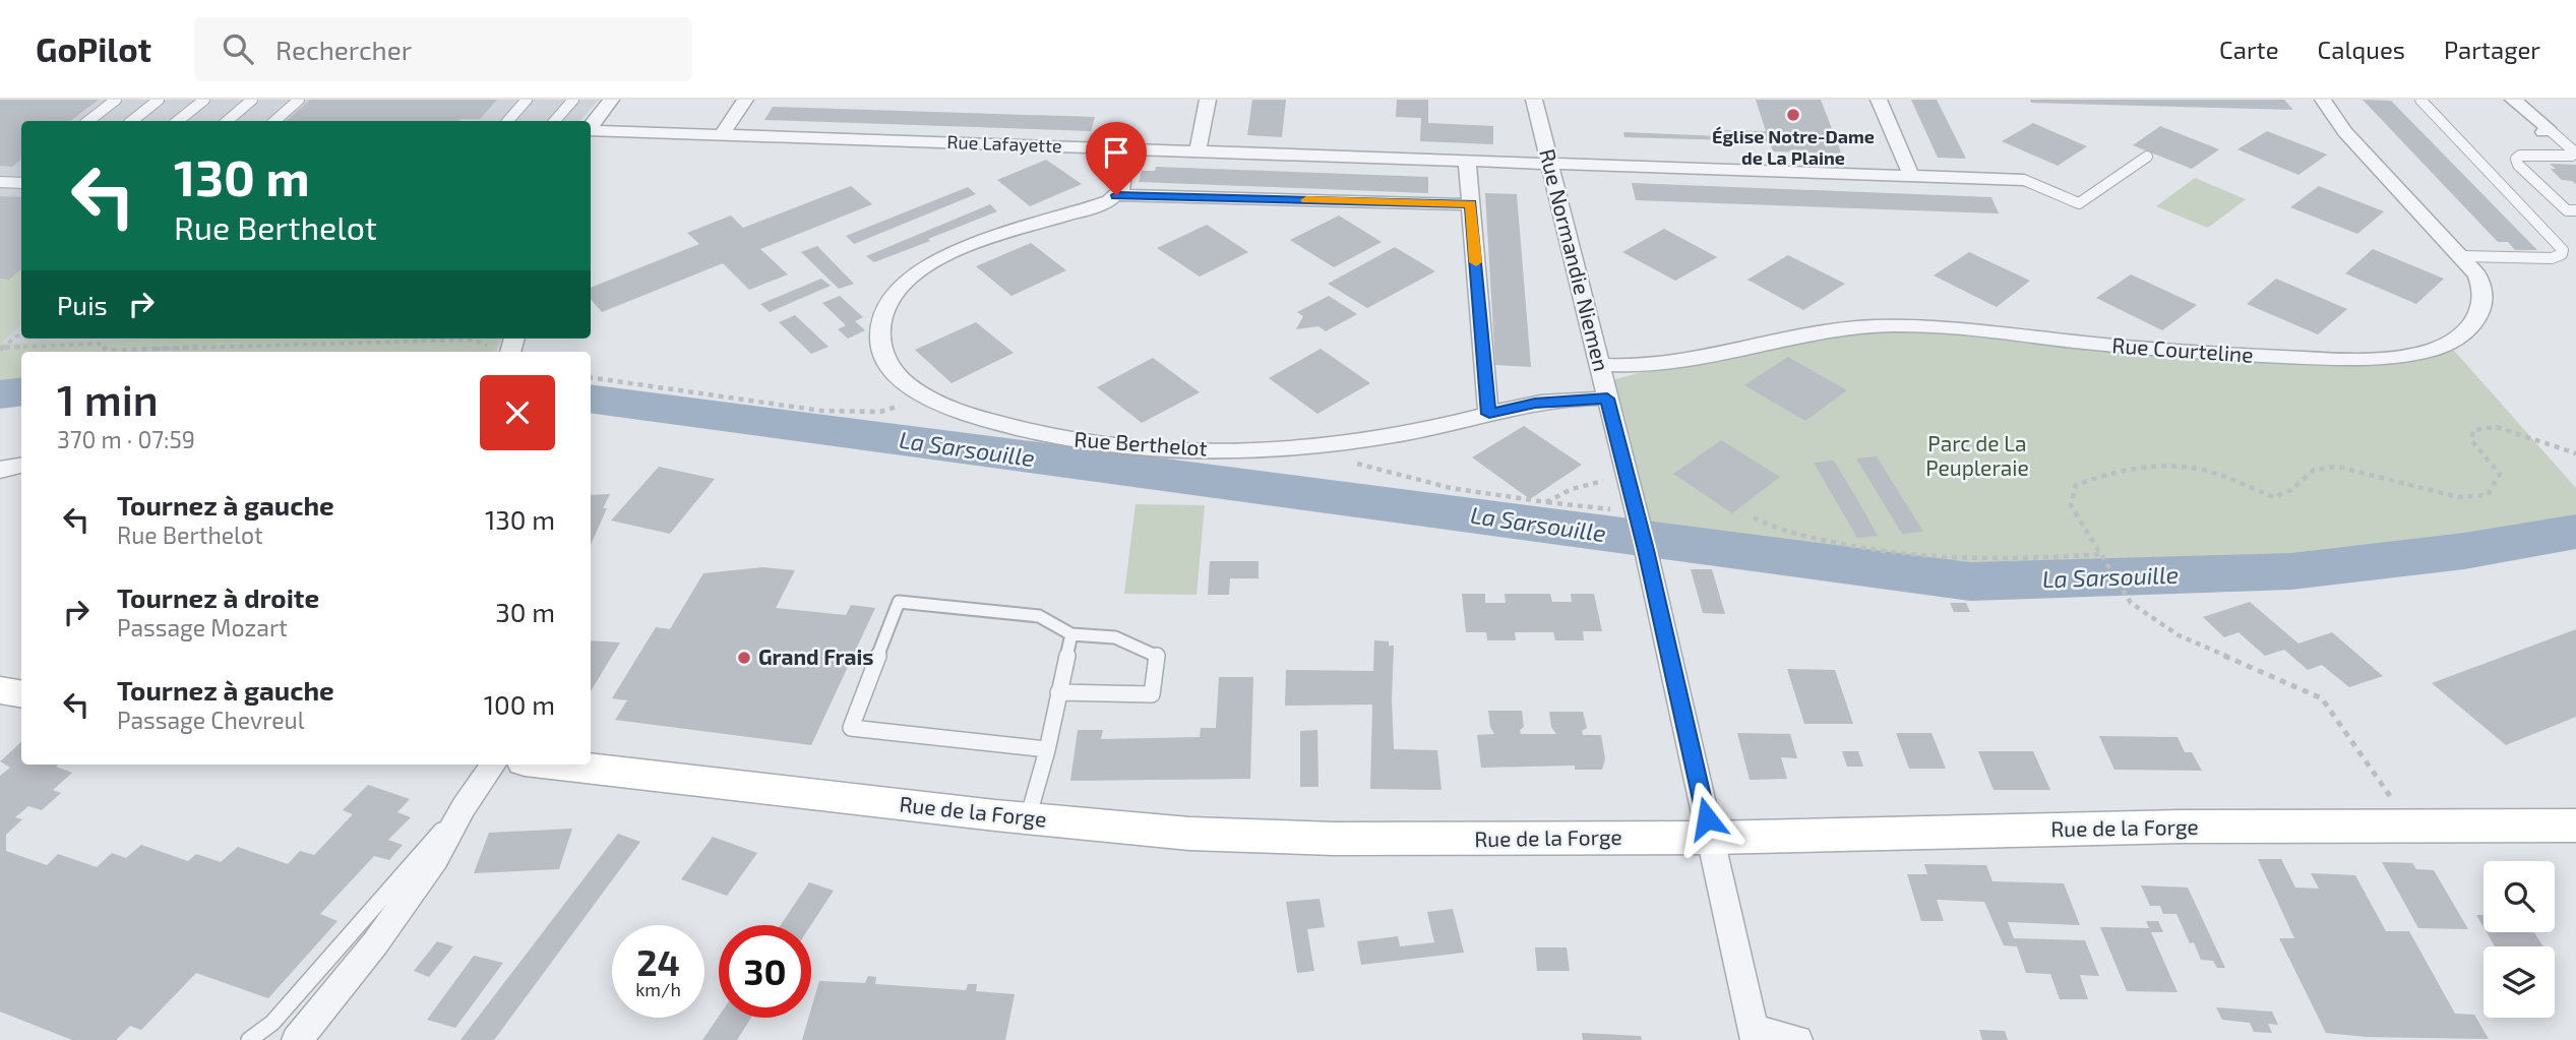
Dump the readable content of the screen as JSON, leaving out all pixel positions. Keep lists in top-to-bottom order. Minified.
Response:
{"streets":{"main road":["Rue de la Forge"],"street":["Rue Lafayette","Rue Normandie Niemen","Rue Courteline","Rue Berthelot"]},"crossings":[["Rue Lafayette","Rue Normandie Niemen"],["Rue Normandie Niemen","Rue Courteline"],["Rue Normandie Niemen","Rue Berthelot"],["Rue Normandie Niemen","Rue de la Forge"]],"water":["La Sarsouille"],"parks":["Parc de La Peupleraie"],"places":["Église Notre-Dame de La Plaine","Grand Frais"],"page":{"header":"GoPilot","search":"Rechercher","nav":["Carte","Calques","Partager"],"turn":["130 m","Rue Berthelot"],"then":"Puis","heading":["1 min","370 m · 07:59"],"list":[{"name":"Tournez à gauche","note":"Rue Berthelot","value":"130 m"},{"name":"Tournez à droite","note":"Passage Mozart","value":"30 m"},{"name":"Tournez à gauche","note":"Passage Chevreul","value":"100 m"}],"speed":"24 km/h","limit":"30"}}
